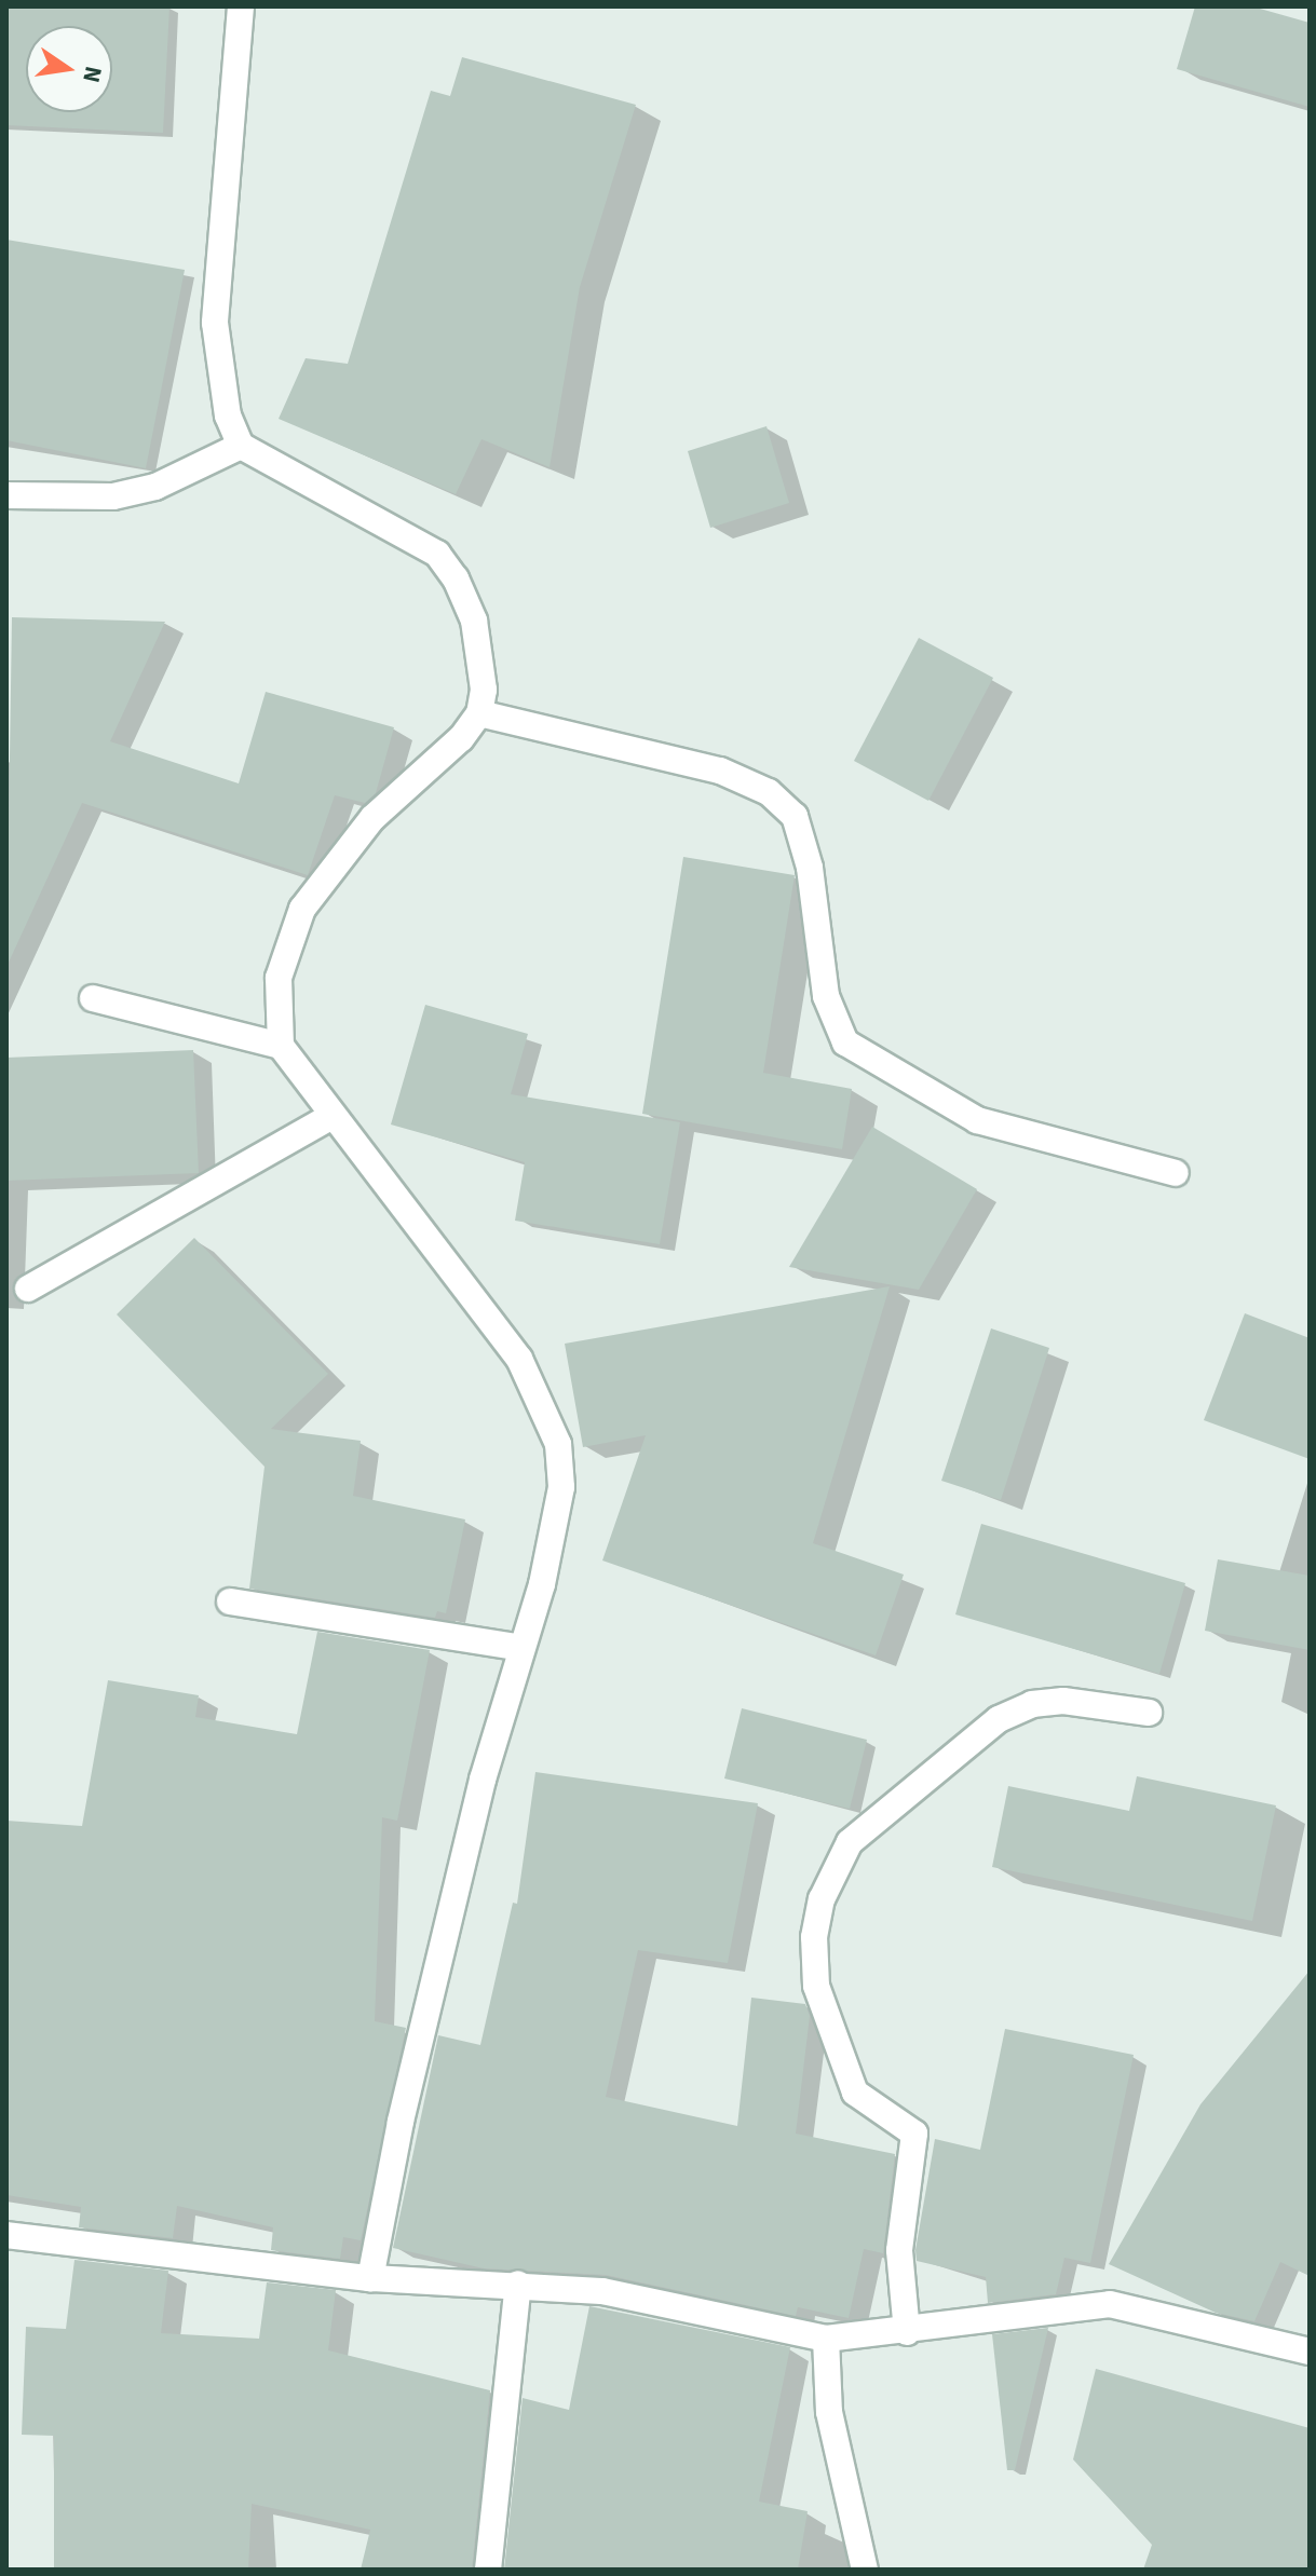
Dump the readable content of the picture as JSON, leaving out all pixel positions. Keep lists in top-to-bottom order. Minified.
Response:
{"north":"right"}
